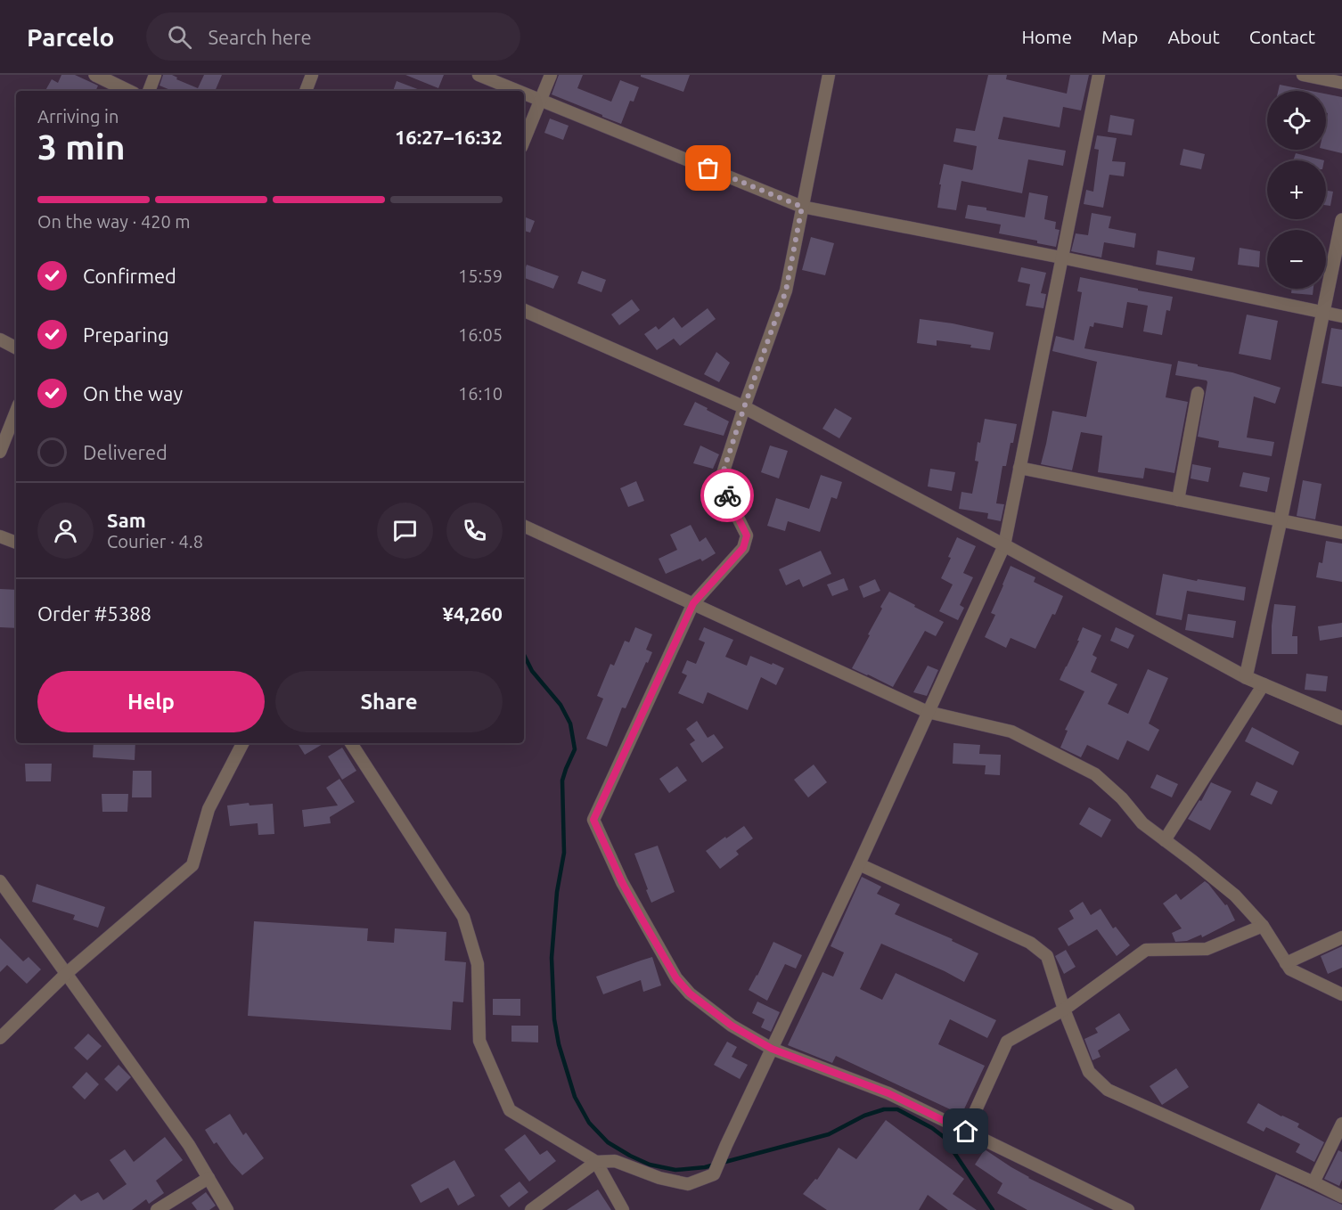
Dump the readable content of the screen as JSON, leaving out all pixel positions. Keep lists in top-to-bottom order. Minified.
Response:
{"page":{"header":"Parcelo","search":"Search here","nav":["Home","Map","About","Contact"],"map_buttons":["+","−"],"heading":["3 min","Arriving in","16:27–16:32"],"panel":["Sam","Courier · 4.8","Order #5388","¥4,260"],"bar":"On the way · 420 m","list":[["Confirmed","15:59"],["Preparing","16:05"],["On the way","16:10"],"Delivered"],"buttons":["Help","Share"]}}
